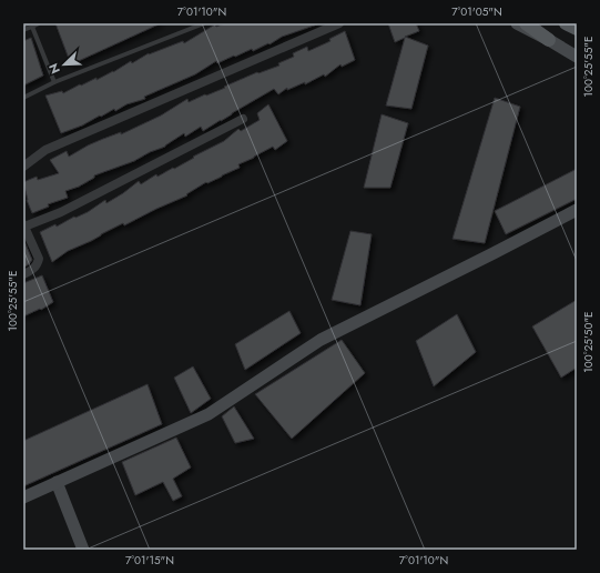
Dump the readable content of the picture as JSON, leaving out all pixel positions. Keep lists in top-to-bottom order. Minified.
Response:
{"north":"bottom left","coordinates":["7°01'10\"N","7°01'05\"N","100°25'55\"E","100°25'50\"E","7°01'15\"N"]}
